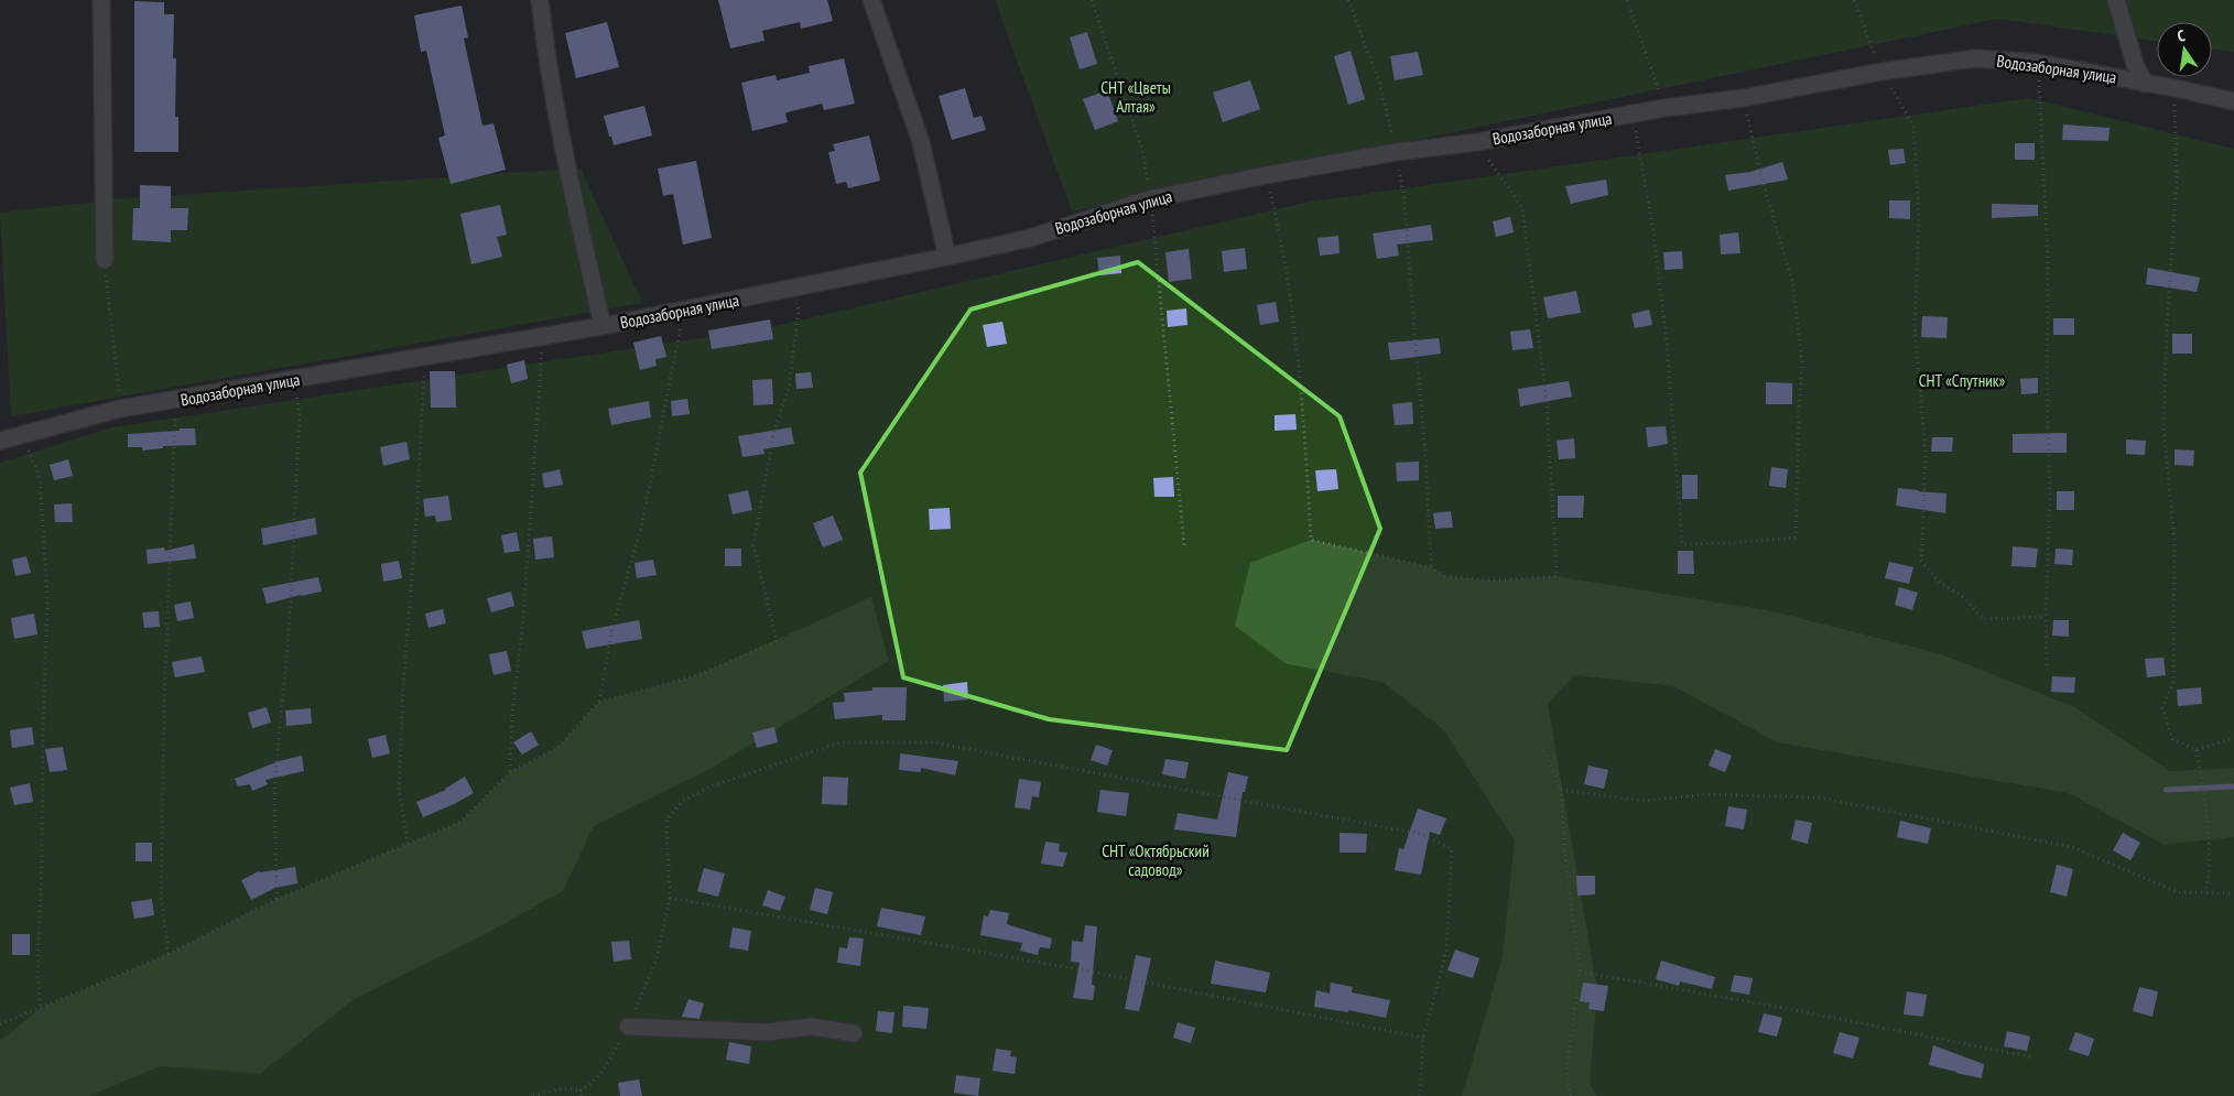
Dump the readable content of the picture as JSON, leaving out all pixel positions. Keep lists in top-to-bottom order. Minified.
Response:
{"streets":{"street":["Водозаборная улица"]},"parks":["СНТ «Цветы Алтая»","СНТ «Спутник»","СНТ «Октябрьский садовод»"],"north":"top"}
